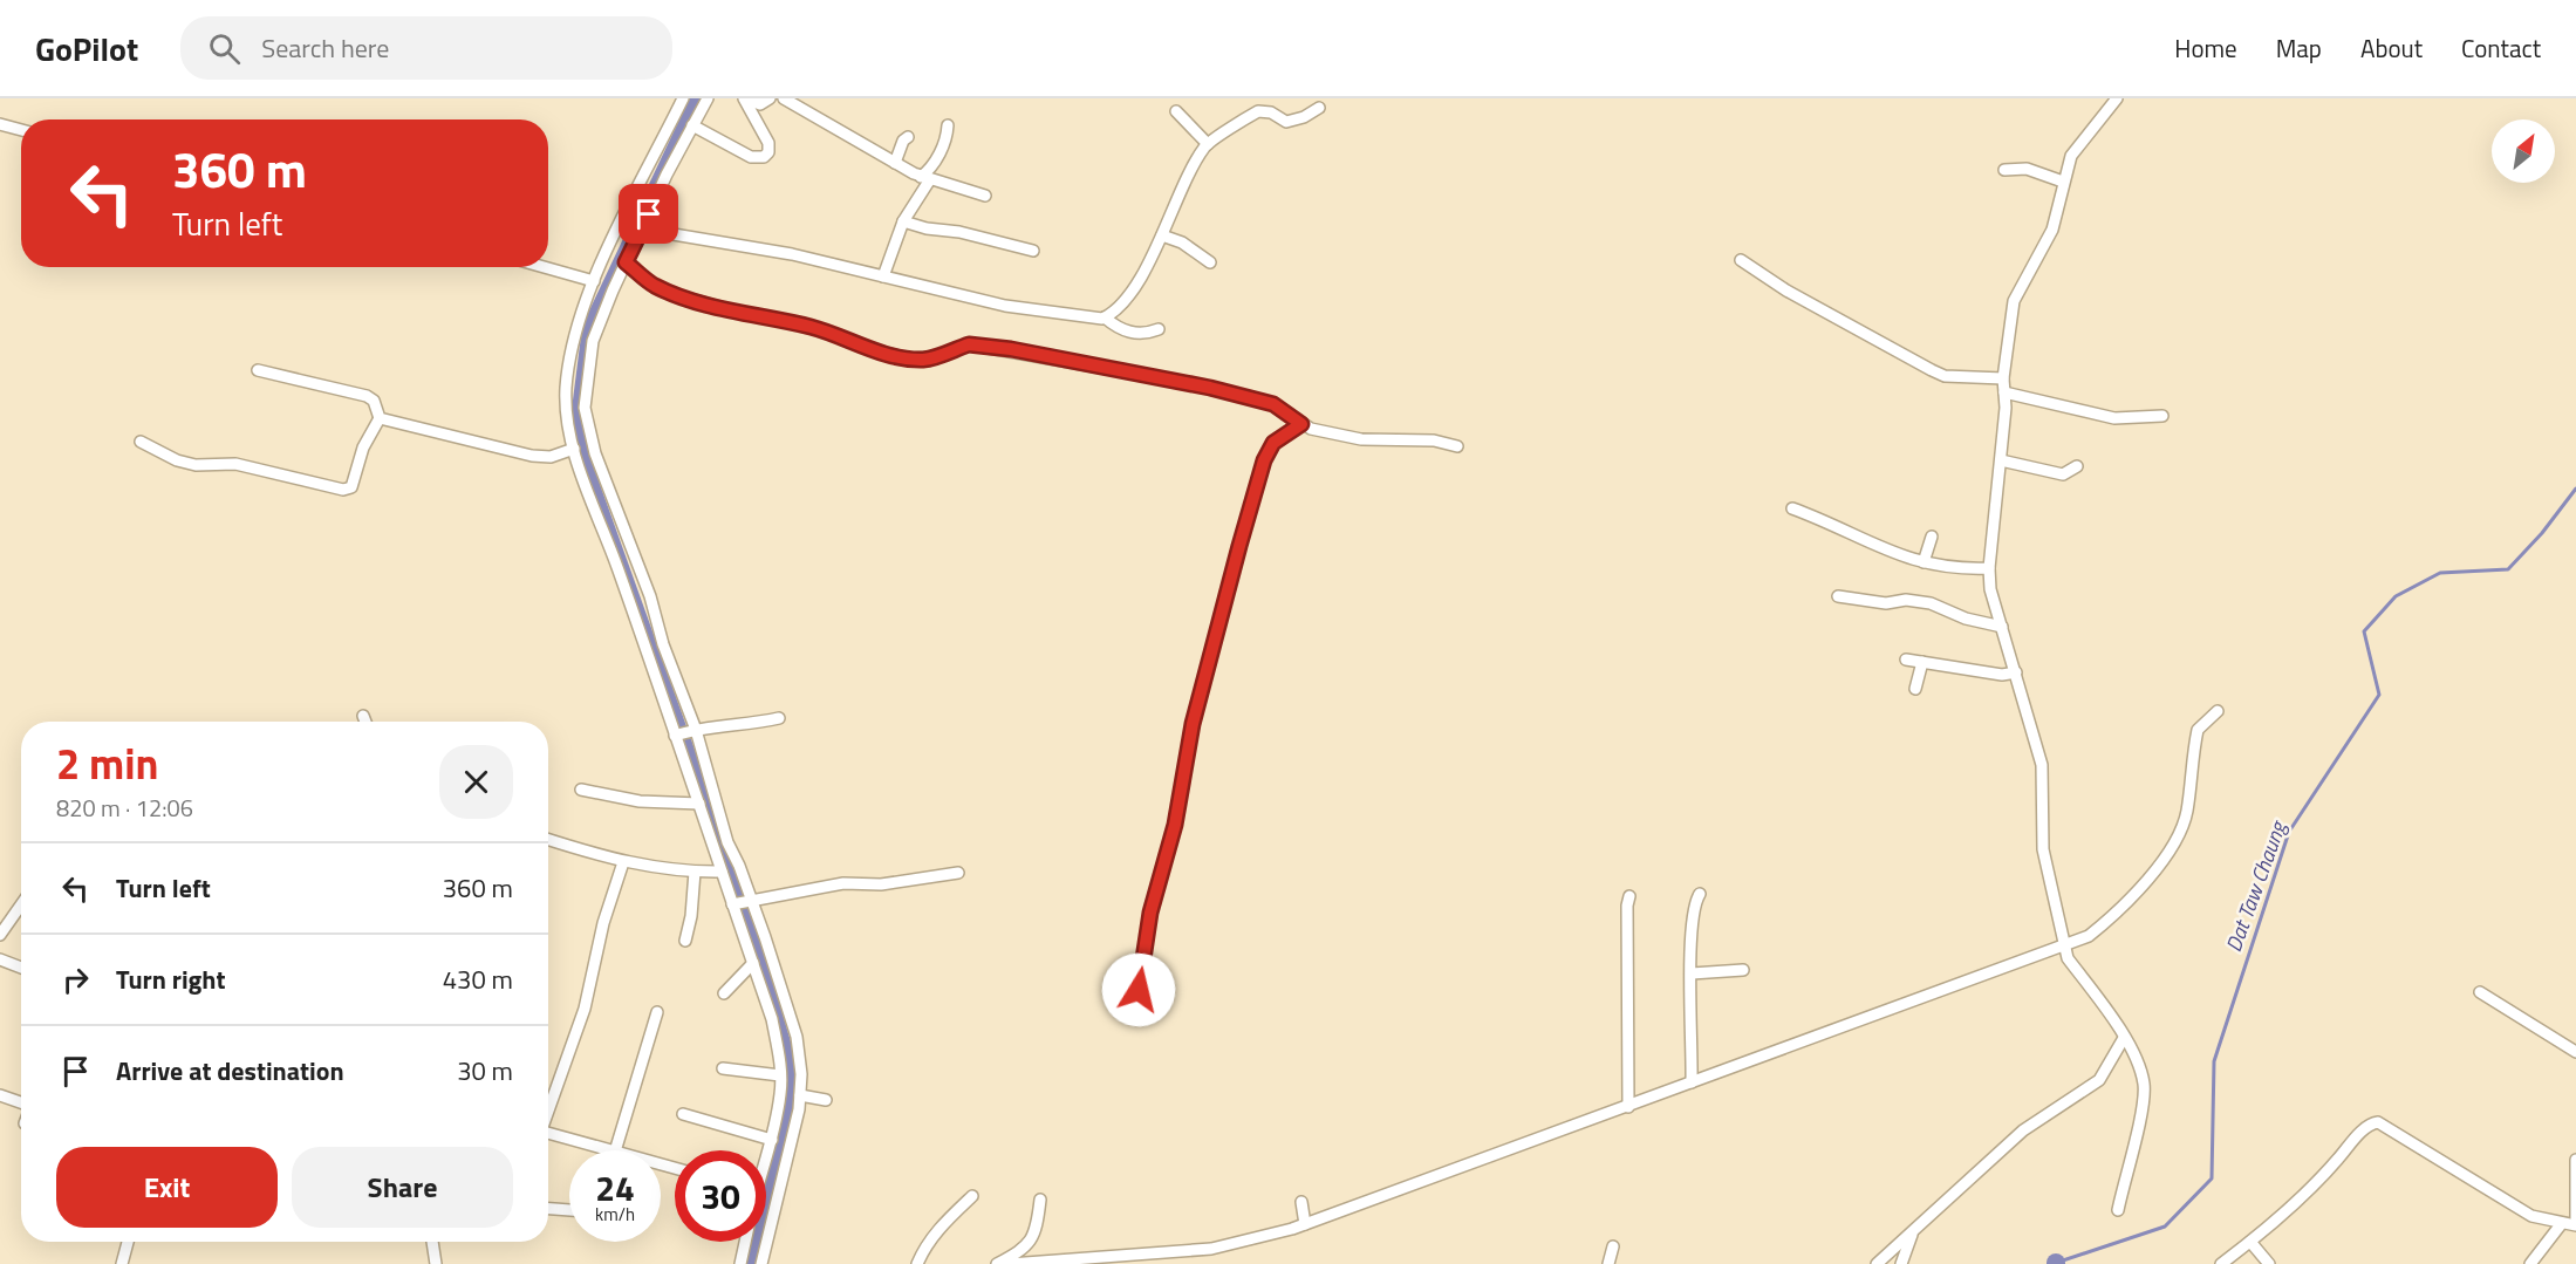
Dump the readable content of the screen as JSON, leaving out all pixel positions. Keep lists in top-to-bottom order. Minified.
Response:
{"water":["Dat Taw Chaung"],"north":"top right","page":{"header":"GoPilot","search":"Search here","nav":["Home","Map","About","Contact"],"turn":["360 m","Turn left"],"heading":["2 min","820 m · 12:06"],"list":[{"name":"Turn left","value":"360 m"},{"name":"Turn right","value":"430 m"},{"name":"Arrive at destination","value":"30 m"}],"buttons":["Exit","Share"],"speed":"24 km/h","limit":"30"}}
